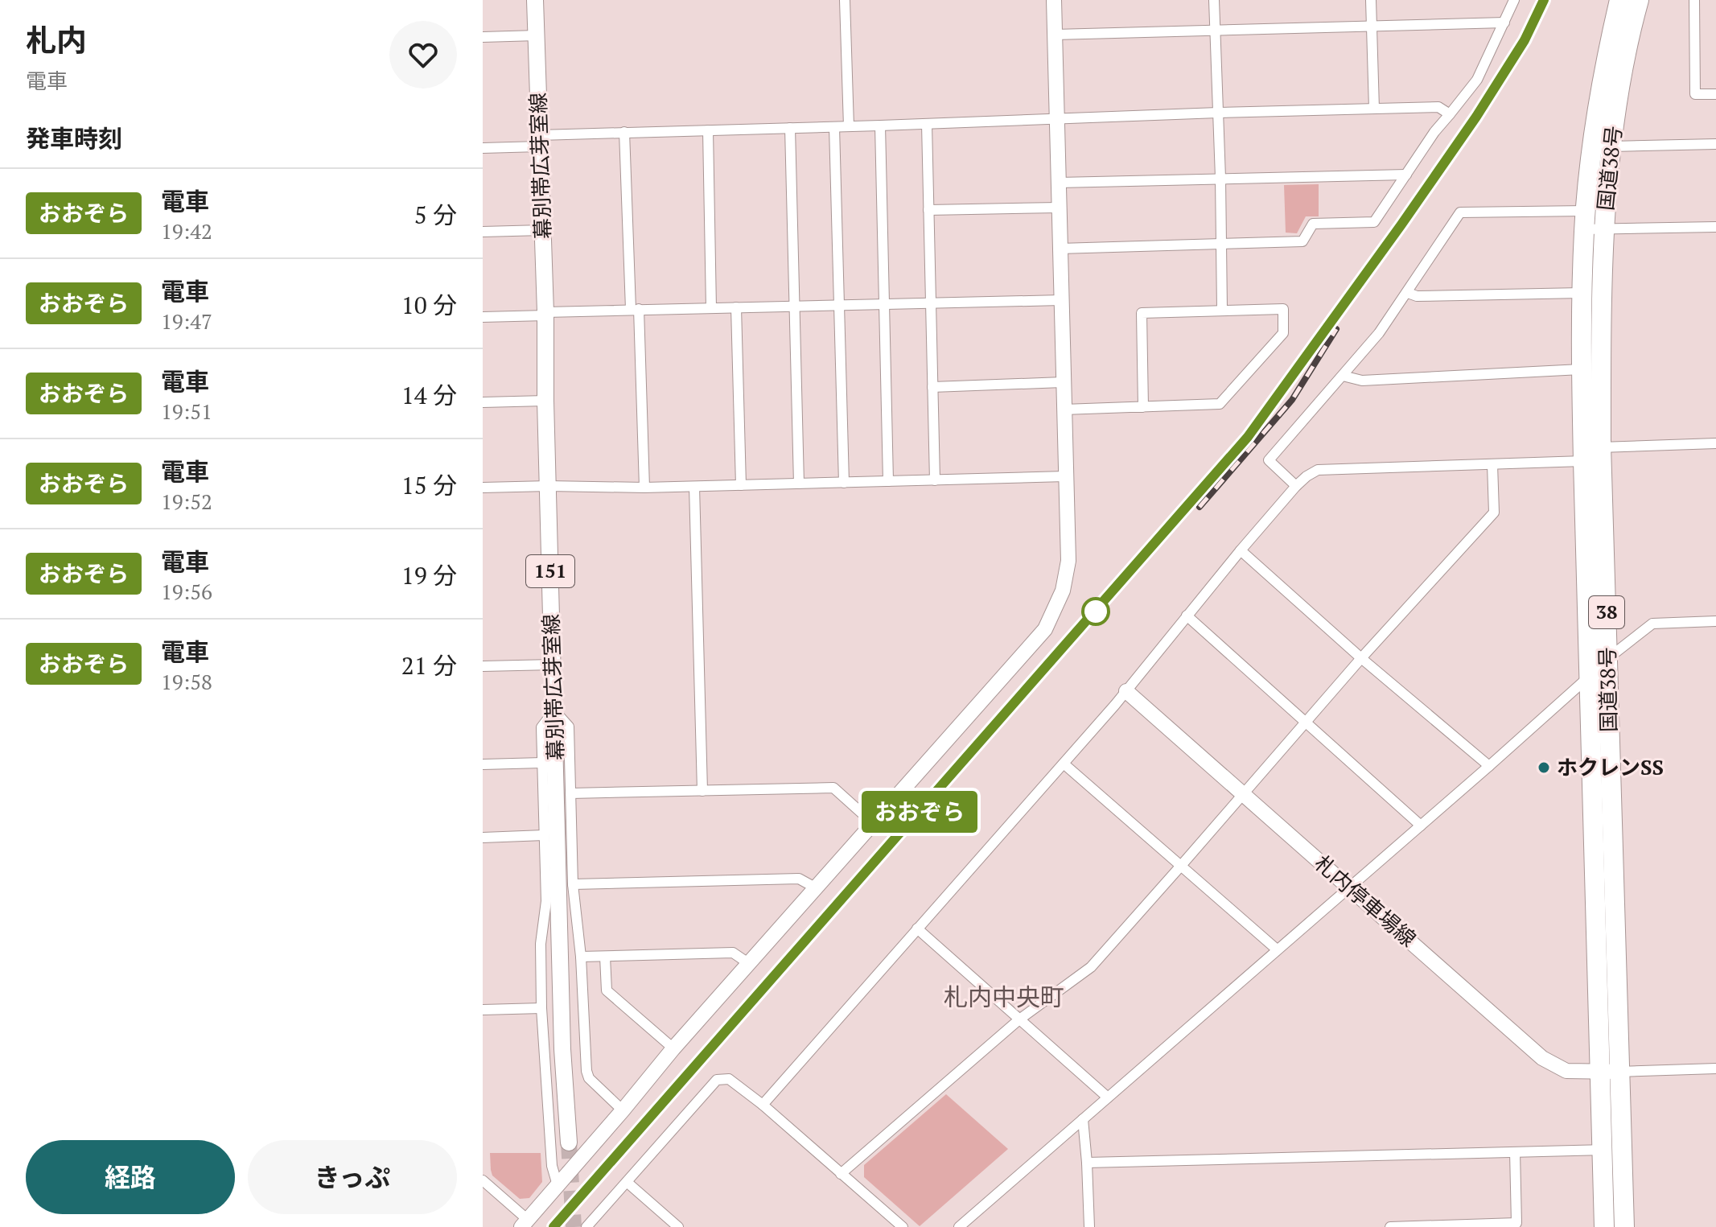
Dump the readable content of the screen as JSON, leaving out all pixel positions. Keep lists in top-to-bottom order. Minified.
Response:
{"streets":{"highway":["国道38号","38"],"main road":["幕別帯広芽室線","151"],"street":["札内停車場線"]},"crossings":[["国道38号","札内停車場線"]],"districts":["札内中央町"],"places":["ホクレンSS"],"page":{"heading":[["札内","電車"],"発車時刻"],"on_map":"おおぞら","list":[{"mark":"おおぞら","name":"電車","note":"19:42","value":"5 分"},{"mark":"おおぞら","name":"電車","note":"19:47","value":"10 分"},{"mark":"おおぞら","name":"電車","note":"19:51","value":"14 分"},{"mark":"おおぞら","name":"電車","note":"19:52","value":"15 分"},{"mark":"おおぞら","name":"電車","note":"19:56","value":"19 分"},{"mark":"おおぞら","name":"電車","note":"19:58","value":"21 分"}],"buttons":["経路","きっぷ"]}}
